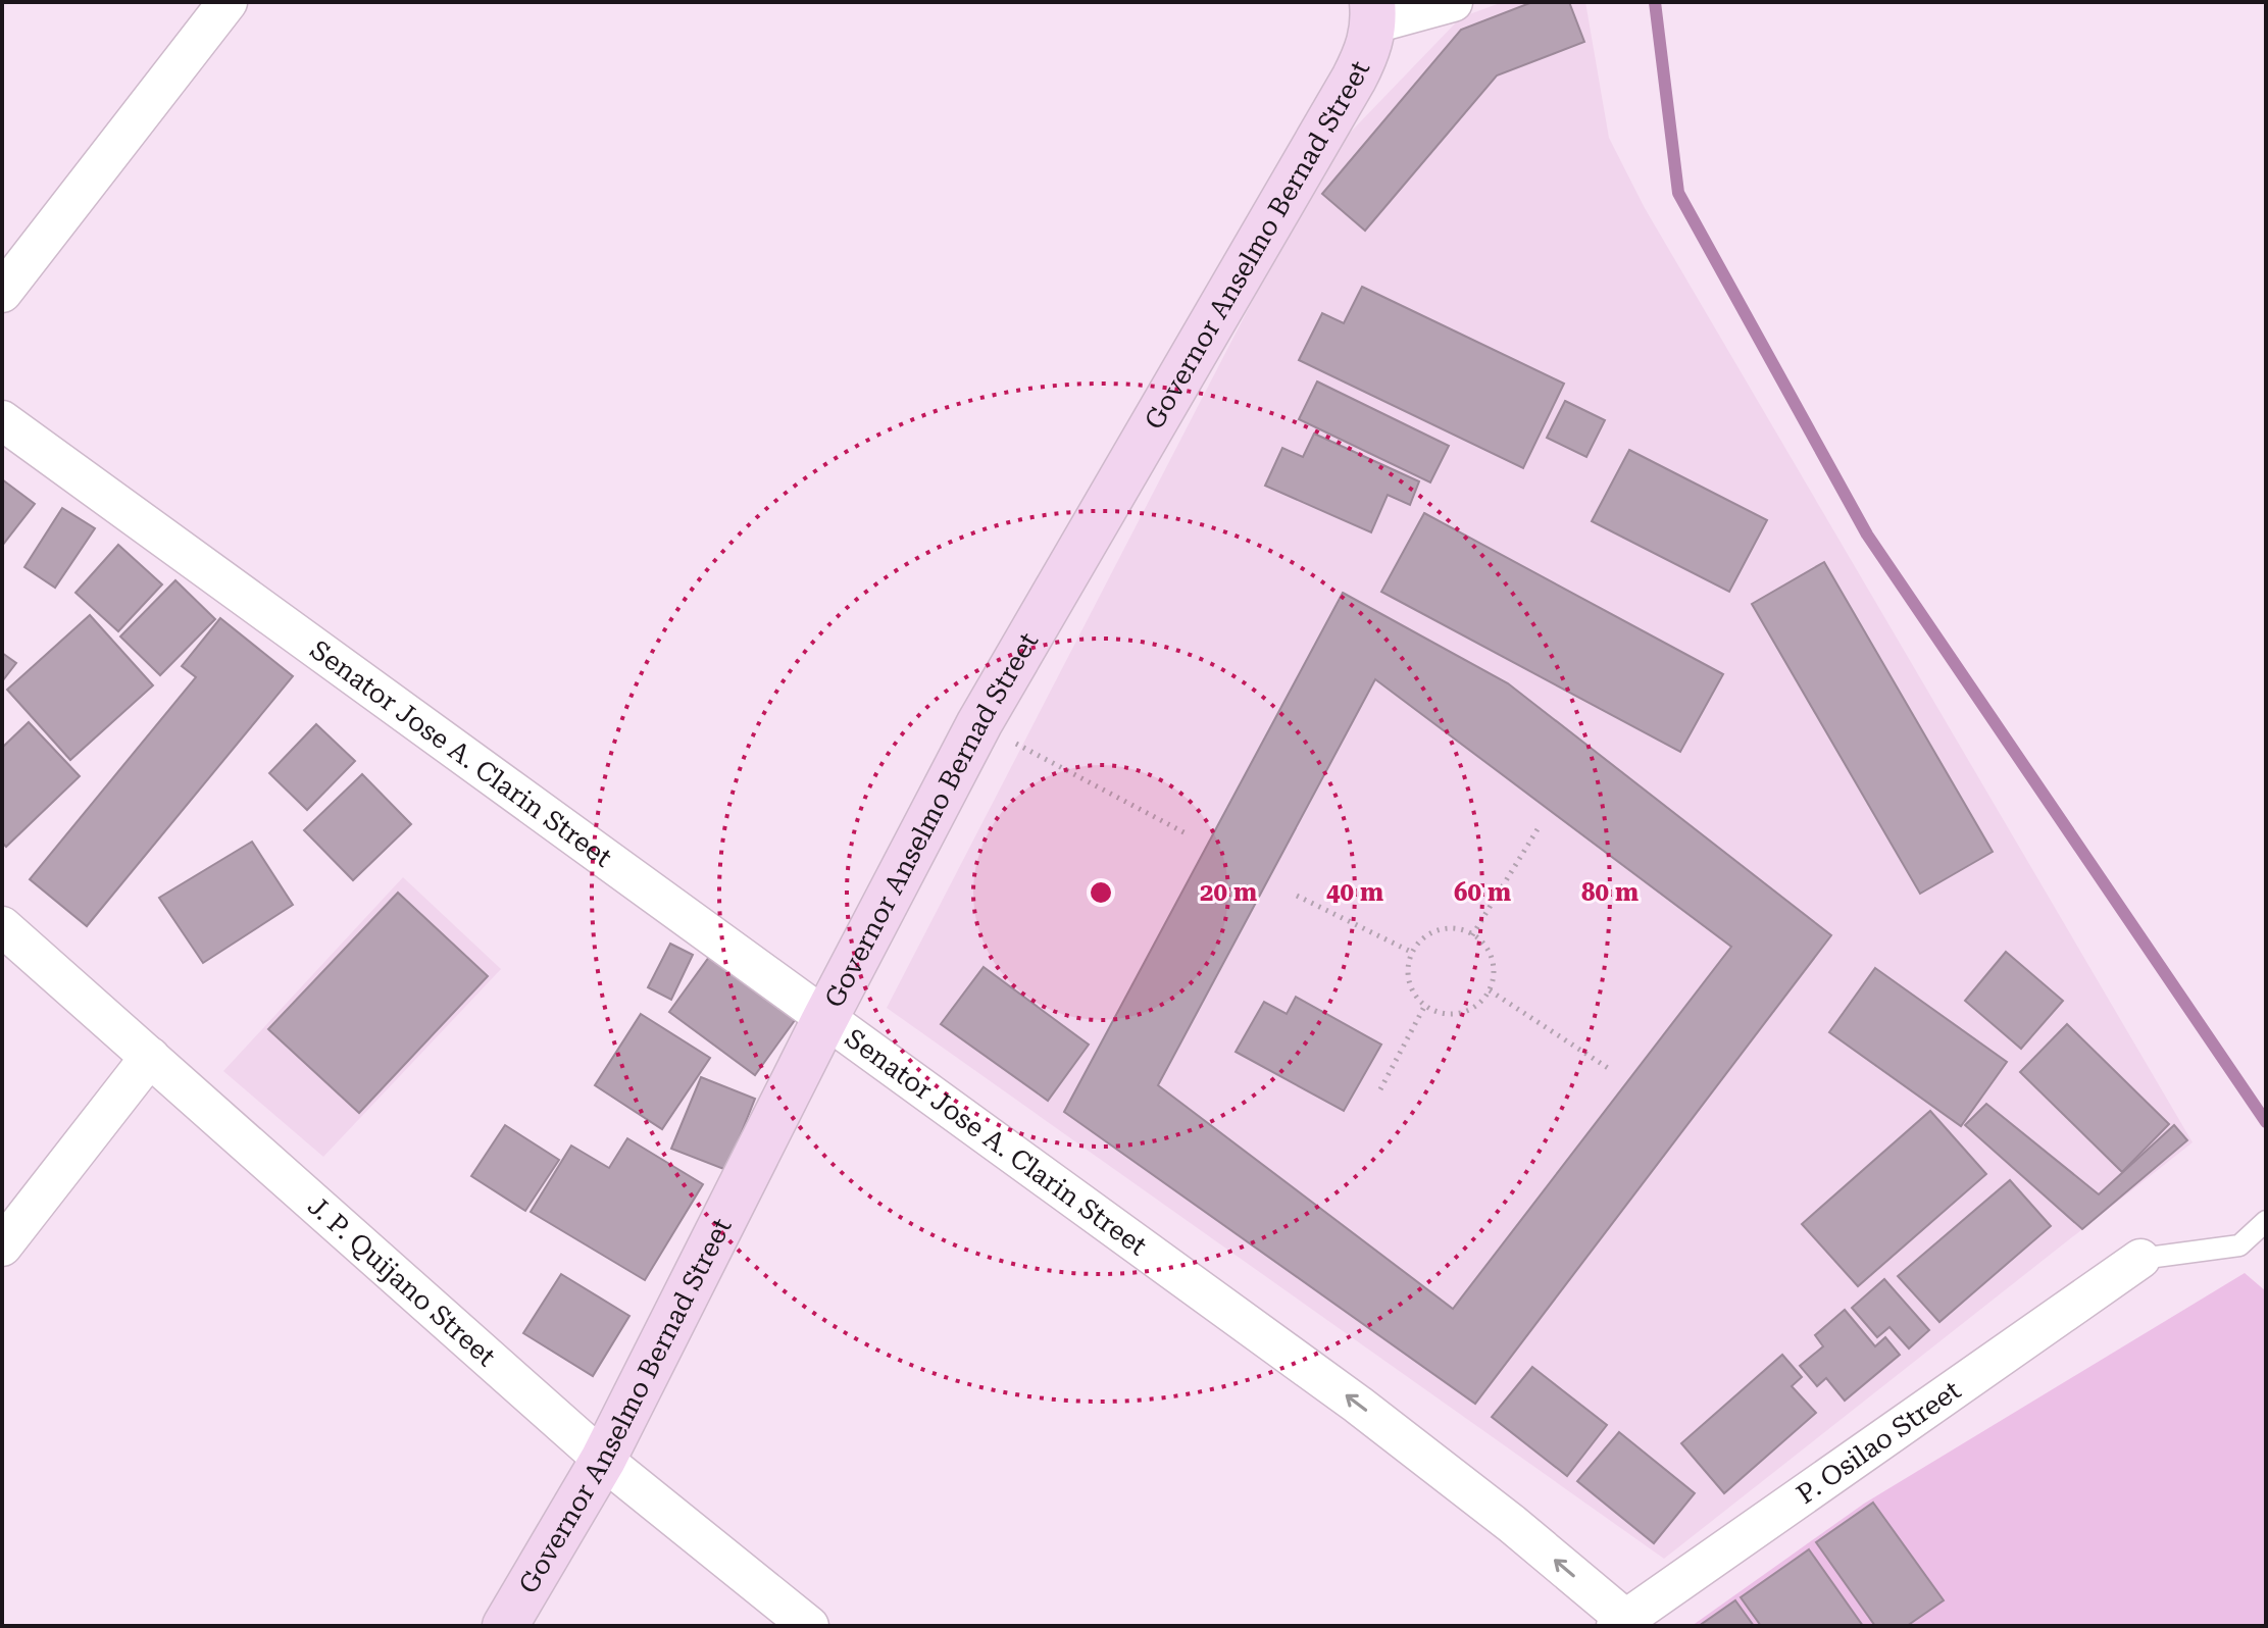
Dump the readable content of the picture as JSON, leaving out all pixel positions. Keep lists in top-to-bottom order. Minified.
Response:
{"streets":{"main road":["Governor Anselmo Bernad Street"],"street":["Senator Jose A. Clarin Street","J. P. Quijano Street","P. Osilao Street"]},"crossings":[["Governor Anselmo Bernad Street","Senator Jose A. Clarin Street"],["Governor Anselmo Bernad Street","J. P. Quijano Street"],["Senator Jose A. Clarin Street","P. Osilao Street"]],"one_way":["Senator Jose A. Clarin Street"],"rings":["20 m","40 m","60 m","80 m"]}
